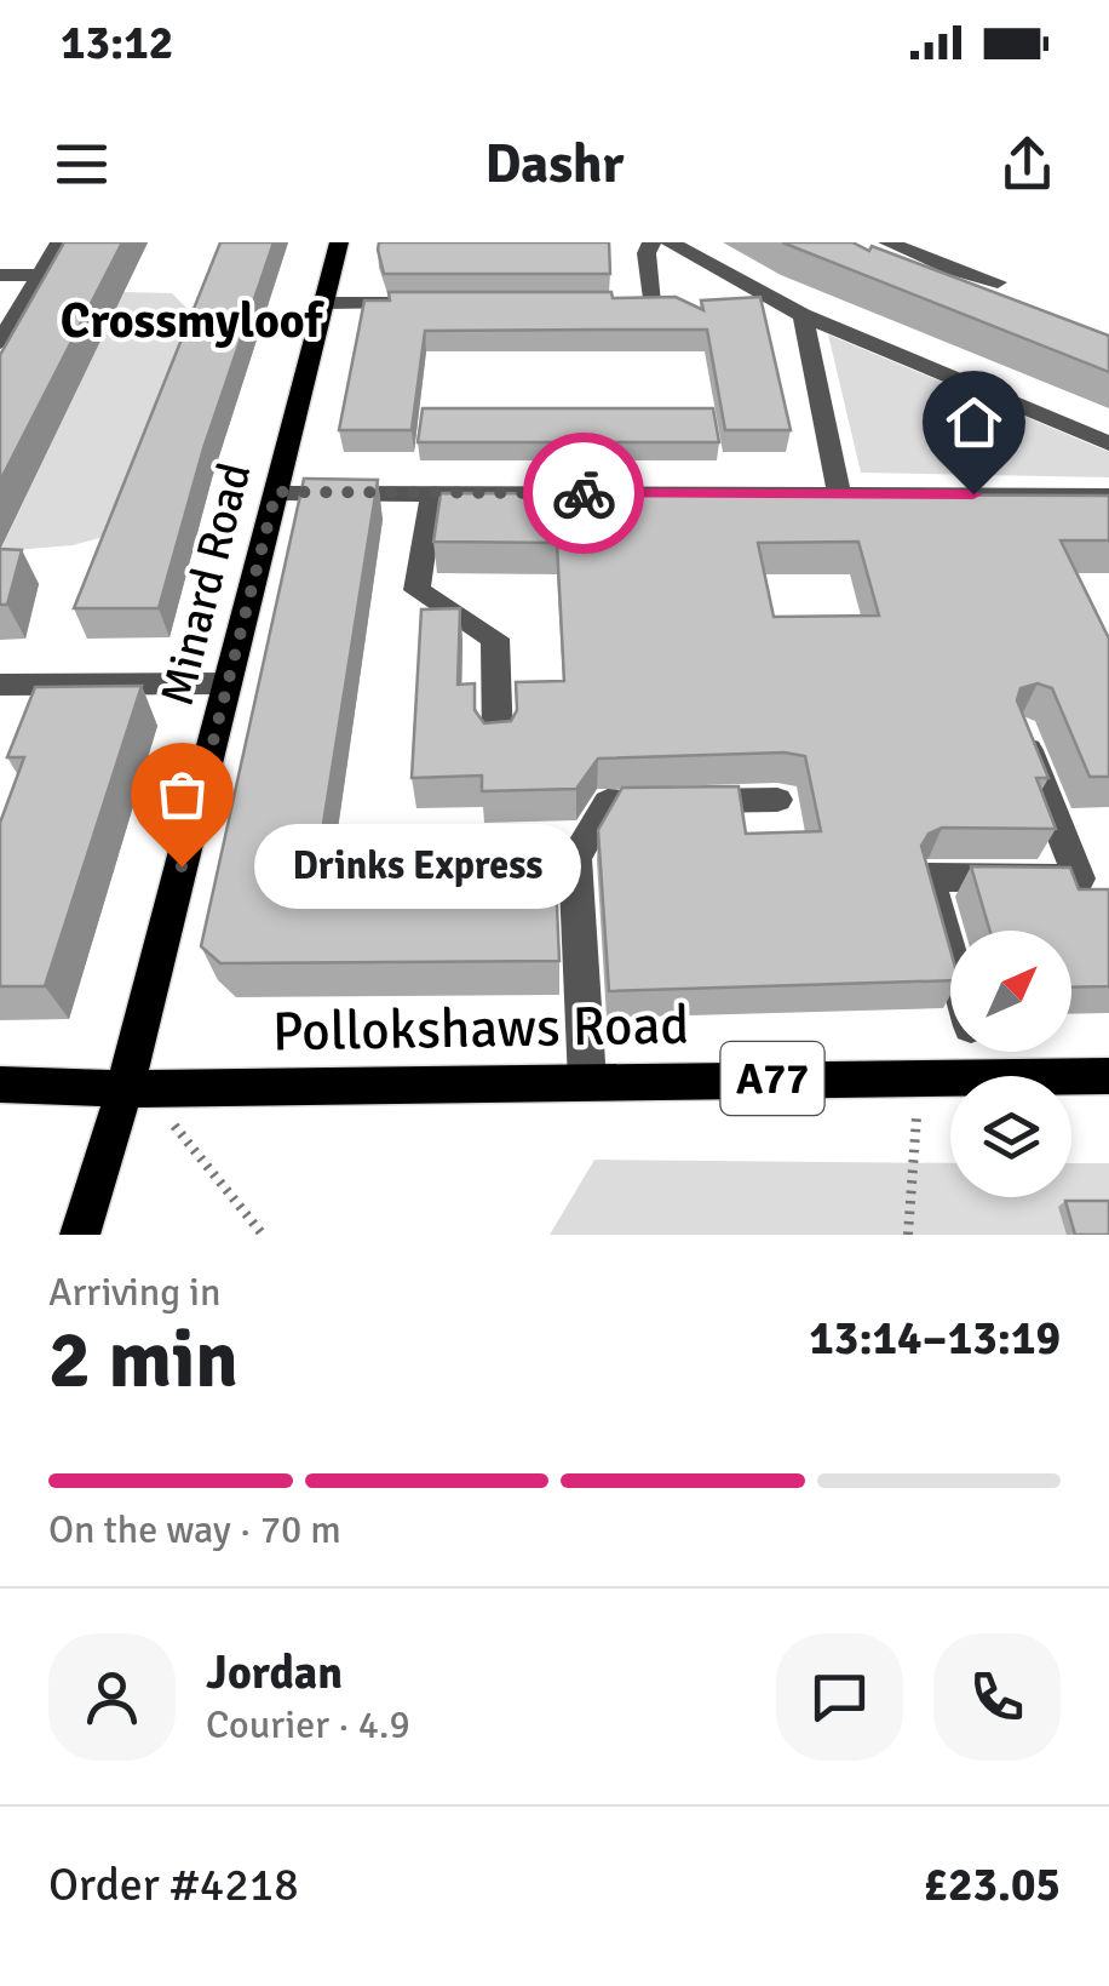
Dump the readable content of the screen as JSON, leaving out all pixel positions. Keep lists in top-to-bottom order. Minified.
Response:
{"streets":{"main road":["Minard Road","Pollokshaws Road","A77"]},"crossings":[["Minard Road","Pollokshaws Road"]],"districts":["Crossmyloof"],"places":["Drinks Express"],"north":"top right","page":{"status":"13:12","header":"Dashr","bubble":"Drinks Express","heading":["2 min","Arriving in","13:14–13:19"],"panel":["Jordan","Courier · 4.9","Order #4218","£23.05"],"bar":"On the way · 70 m"}}
